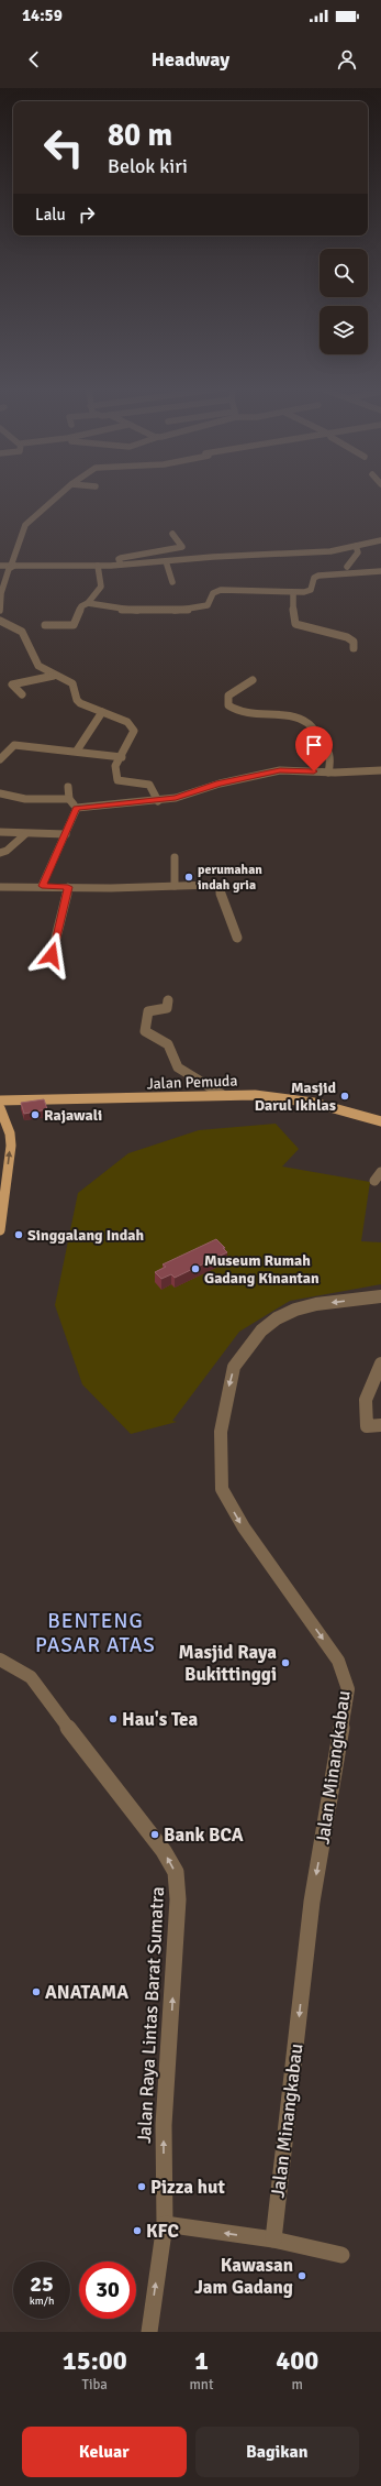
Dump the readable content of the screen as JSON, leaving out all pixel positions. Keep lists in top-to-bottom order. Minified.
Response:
{"streets":{"main road":["Jalan Pemuda"],"street":["Jalan Minangkabau","Jalan Raya Lintas Barat Sumatra"]},"one_way":["Jalan Minangkabau","Jalan Raya Lintas Barat Sumatra"],"districts":["BENTENG PASAR ATAS"],"places":["perumahan indah gria","Masjid Darul Ikhlas","Rajawali","Singgalang Indah","Museum Rumah Gadang Kinantan","Masjid Raya Bukittinggi","Hau's Tea","Bank BCA","ANATAMA","Pizza hut","KFC","Kawasan Jam Gadang"],"page":{"status":"14:59","header":"Headway","turn":["80 m","Belok kiri"],"then":"Lalu","speed":"25 km/h","limit":"30","eta":["15:00","Tiba","1","mnt","400","m"],"buttons":["Keluar","Bagikan"]}}
